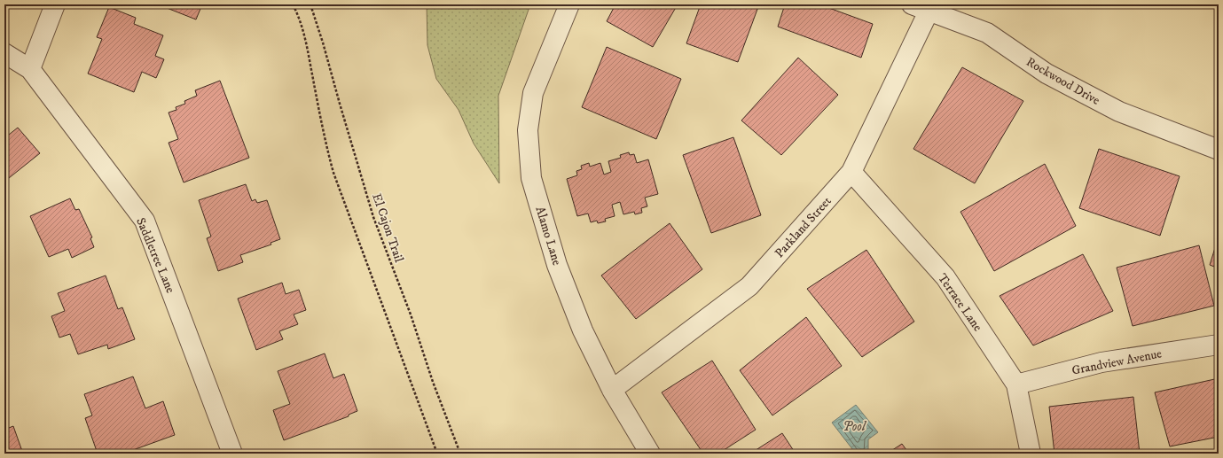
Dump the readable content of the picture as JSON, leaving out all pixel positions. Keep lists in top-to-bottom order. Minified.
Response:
{"streets":{"street":["Rockwood Drive","Parkland Street","Alamo Lane","Saddletree Lane","Terrace Lane","Grandview Avenue"],"path":["El Cajon Trail"]},"crossings":[["Rockwood Drive","Parkland Street"],["Parkland Street","Alamo Lane"],["Parkland Street","Terrace Lane"],["Terrace Lane","Grandview Avenue"]],"water":["Pool"]}
